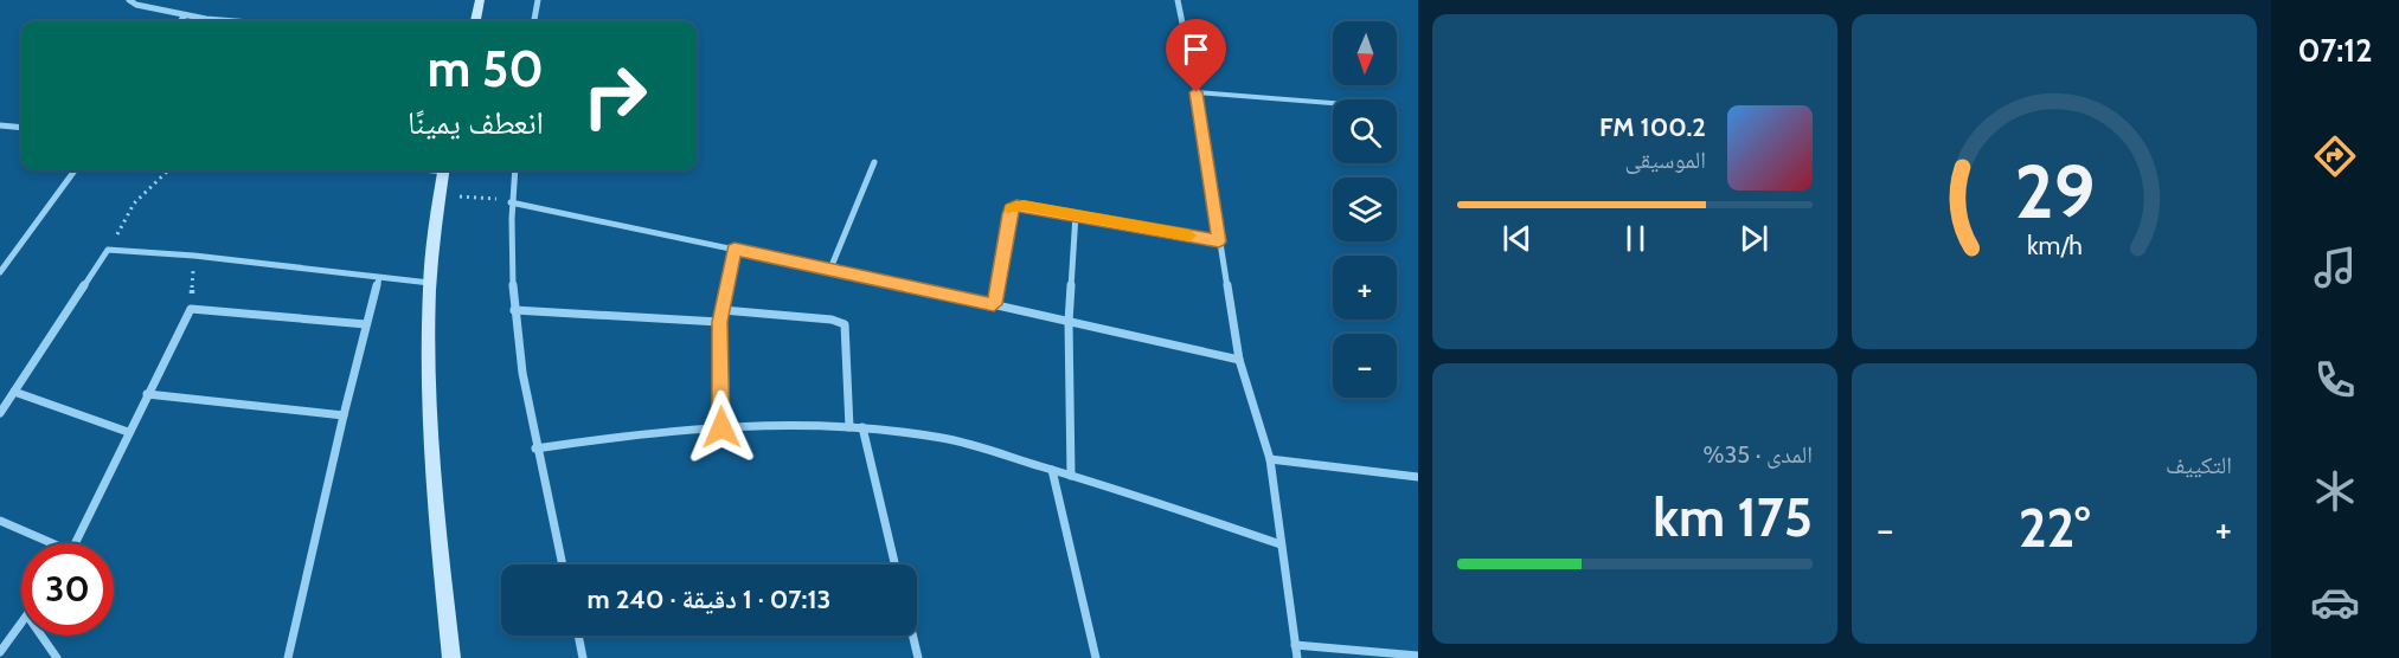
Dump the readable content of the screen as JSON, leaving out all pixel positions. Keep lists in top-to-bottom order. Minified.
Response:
{"north":"bottom","page":{"tabs":"07:12","map_buttons":["+","−"],"turn":["50 m","انعطف يمينًا"],"song":["100.2 FM","الموسيقى"],"tile":["التكييف",["المدى · 35%","175 km"]],"heat":["−","22°","+"],"limit":"30","trip":"07:13 · 1 دقيقة · 240 m","gauge":["29","km/h"]}}
